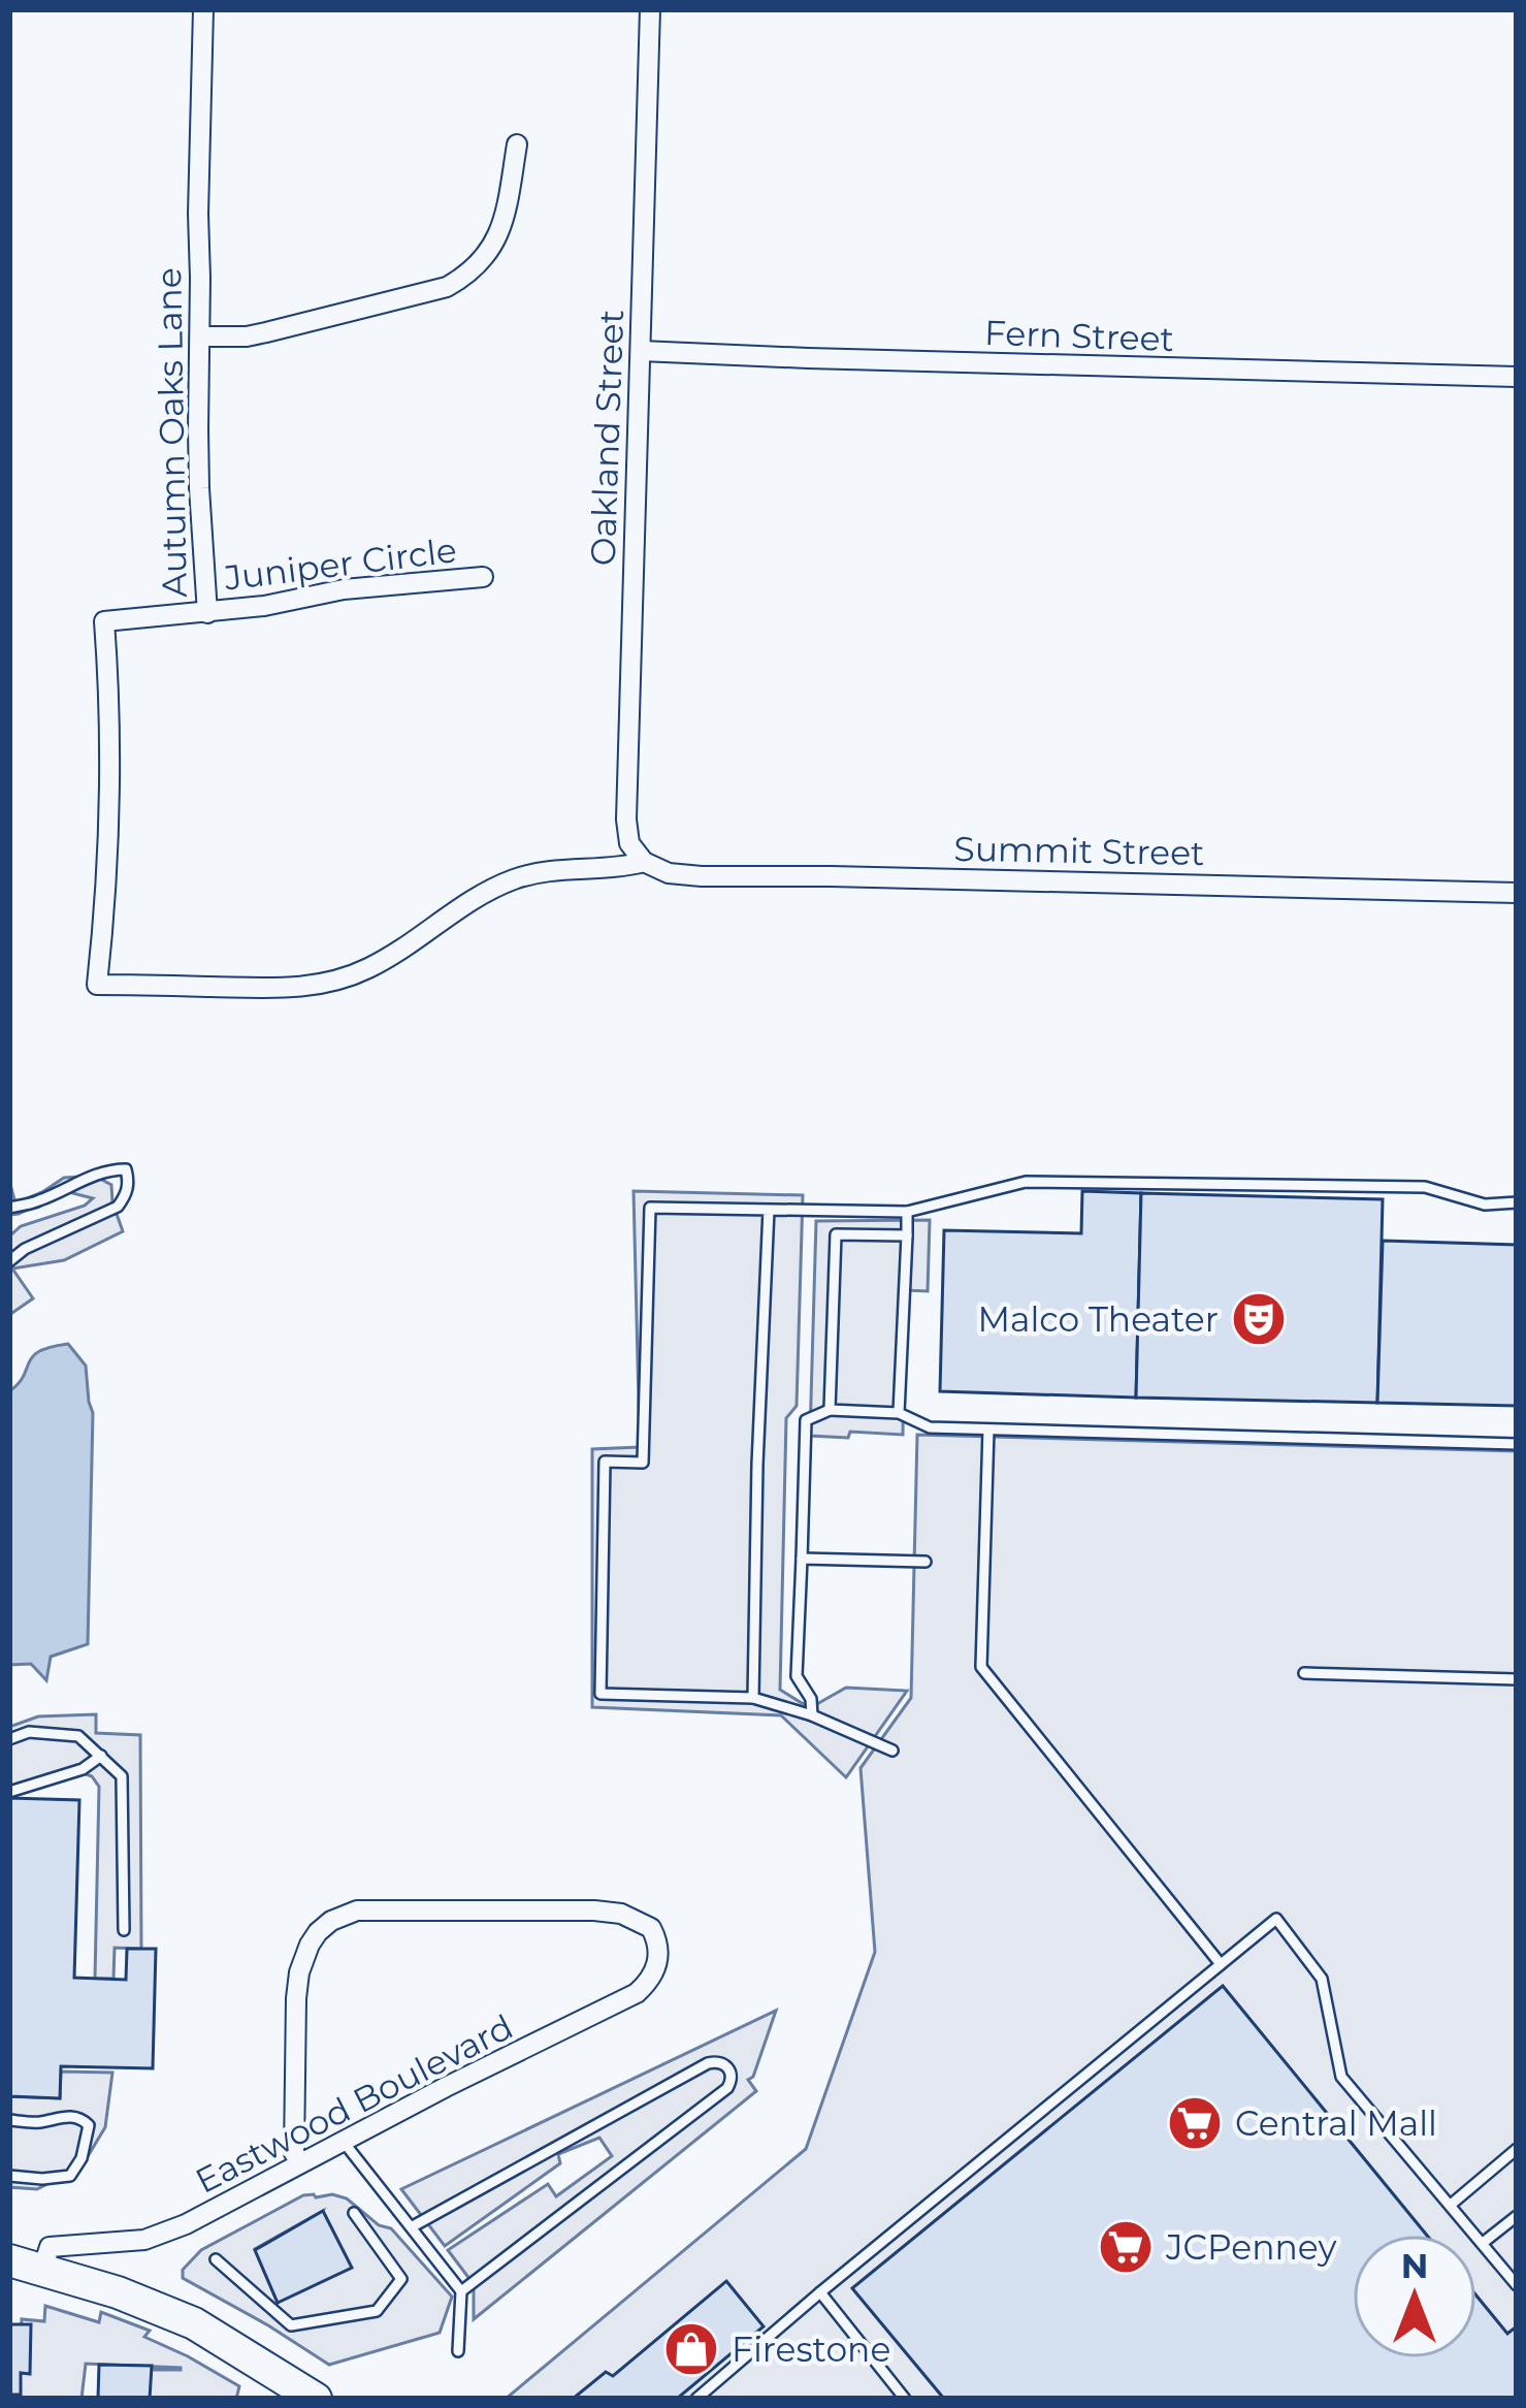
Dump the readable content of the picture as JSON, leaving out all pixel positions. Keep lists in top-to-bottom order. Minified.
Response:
{"streets":{"street":["Fern Street","Autumn Oaks Lane","Oakland Street","Juniper Circle","Summit Street","Eastwood Boulevard"]},"crossings":[["Fern Street","Oakland Street"],["Autumn Oaks Lane","Oakland Street"],["Autumn Oaks Lane","Juniper Circle"],["Autumn Oaks Lane","Summit Street"],["Oakland Street","Summit Street"]],"places":{"theatre":["Malco Theater"],"supermarket":["Central Mall","JCPenney"],"shop":["Firestone"]},"north":"top"}
